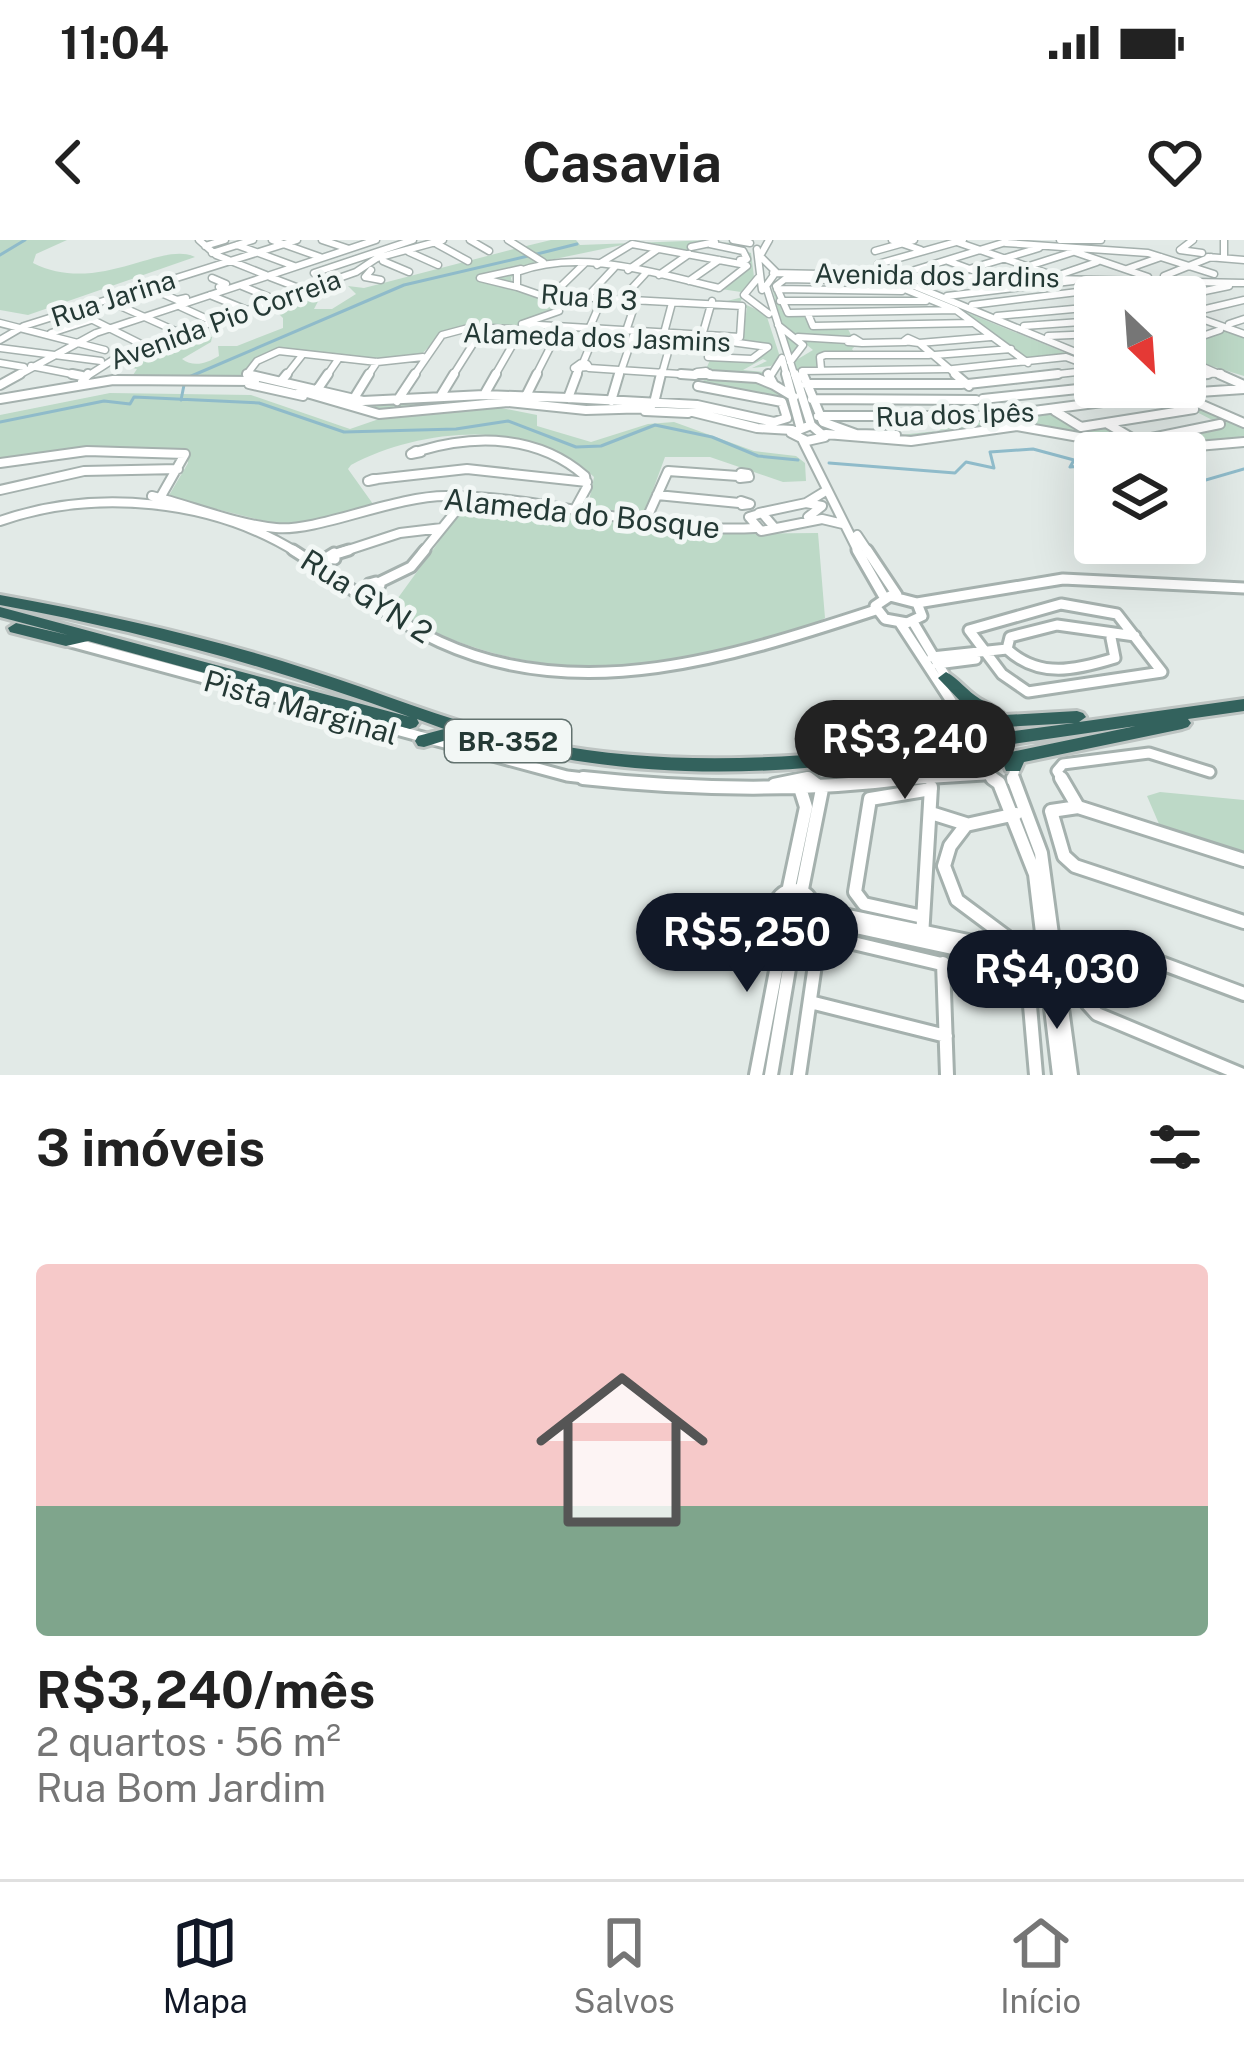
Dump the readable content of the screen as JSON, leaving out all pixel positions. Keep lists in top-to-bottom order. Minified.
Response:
{"streets":{"highway":["BR-352"],"street":["Avenida dos Jardins","Rua B 3","Rua Jarina","Avenida Pio Correia","Alameda dos Jasmins","Rua dos Ipês","Alameda do Bosque","Rua GYN 2","Pista Marginal"]},"crossings":[["Alameda do Bosque","Rua GYN 2"],["Pista Marginal","BR-352"]],"north":"bottom right","page":{"status":"11:04","header":"Casavia","price":["R$3,240","R$5,250","R$4,030"],"heading":"3 imóveis","list":[{"name":"R$3,240/mês","note":"2 quartos · 56 m² · Rua Bom Jardim"}],"tabs":["Mapa","Salvos","Início"]}}
